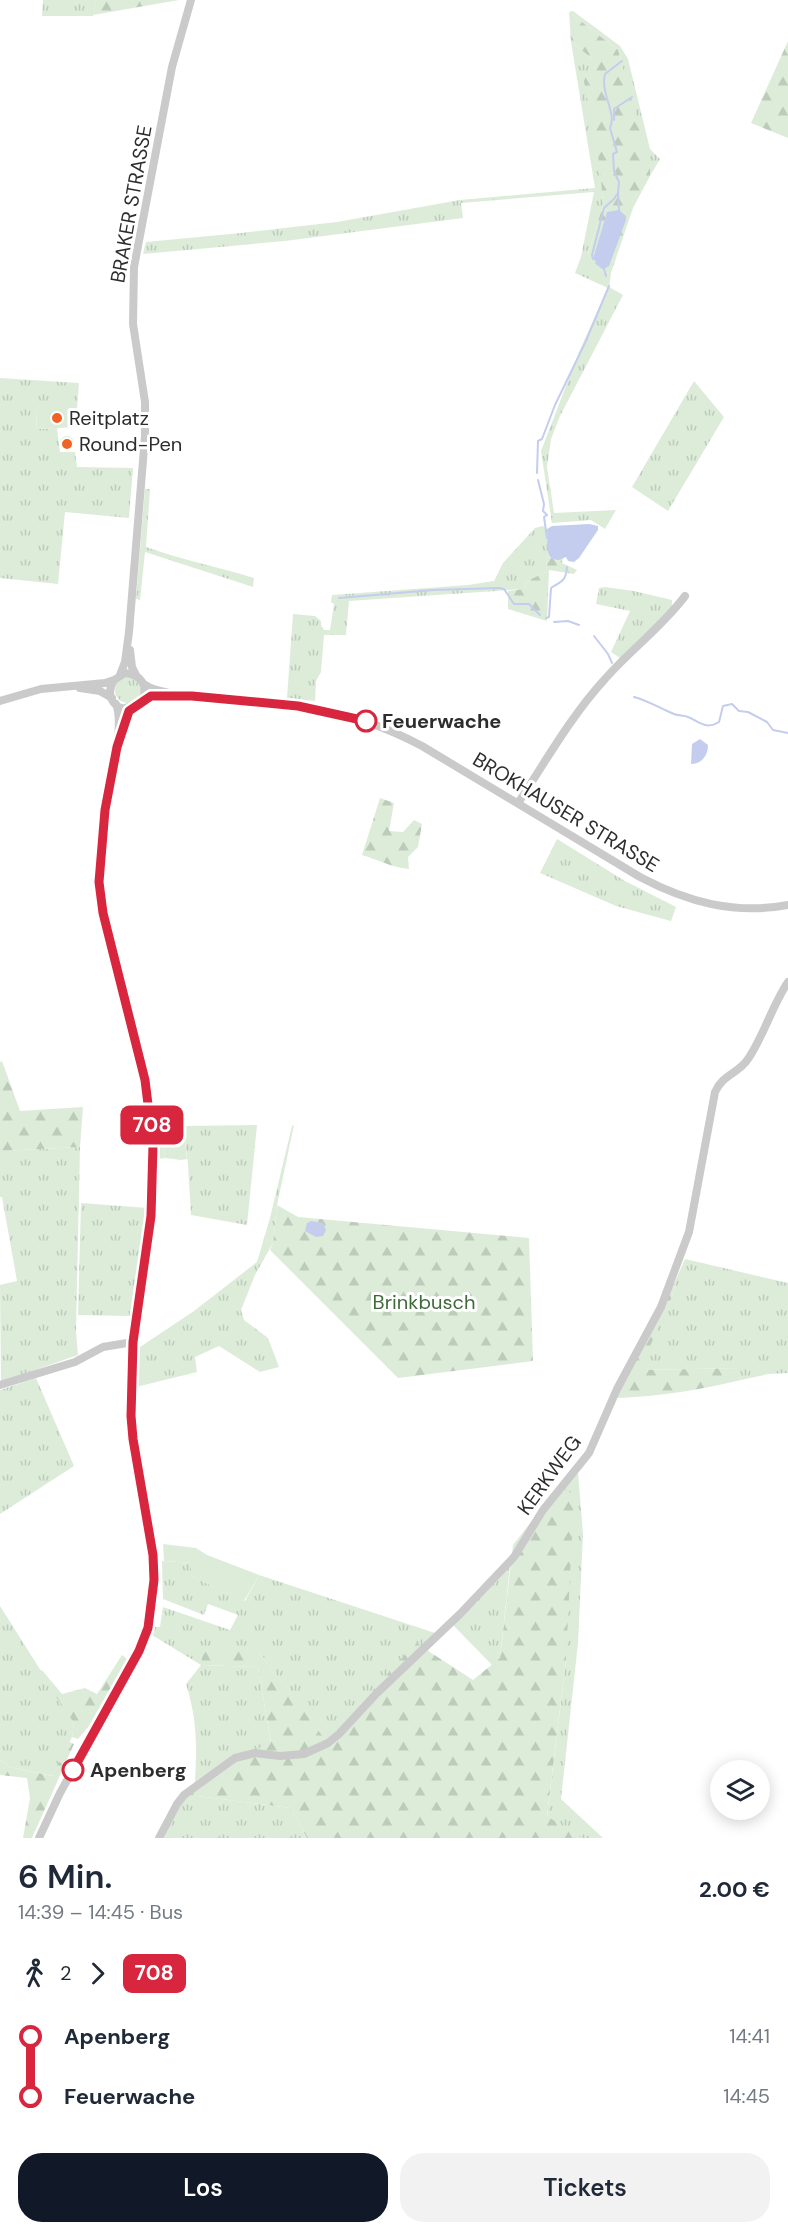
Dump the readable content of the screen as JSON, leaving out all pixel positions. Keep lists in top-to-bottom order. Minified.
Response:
{"streets":{"street":["BRAKER STRASSE","BROKHAUSER STRASSE","KERKWEG"]},"crossings":[["BRAKER STRASSE","BROKHAUSER STRASSE"]],"parks":["Brinkbusch"],"places":["Reitplatz","Round-Pen","Feuerwache","Apenberg"],"lines":["bus line 708"],"page":{"on_map":"708","heading":["6 Min.","14:39 – 14:45 · Bus","2.00 €"],"legs":["2","708"],"list":[{"name":"Apenberg","value":"14:41"},{"name":"Feuerwache","value":"14:45"}],"buttons":["Los","Tickets"]}}
